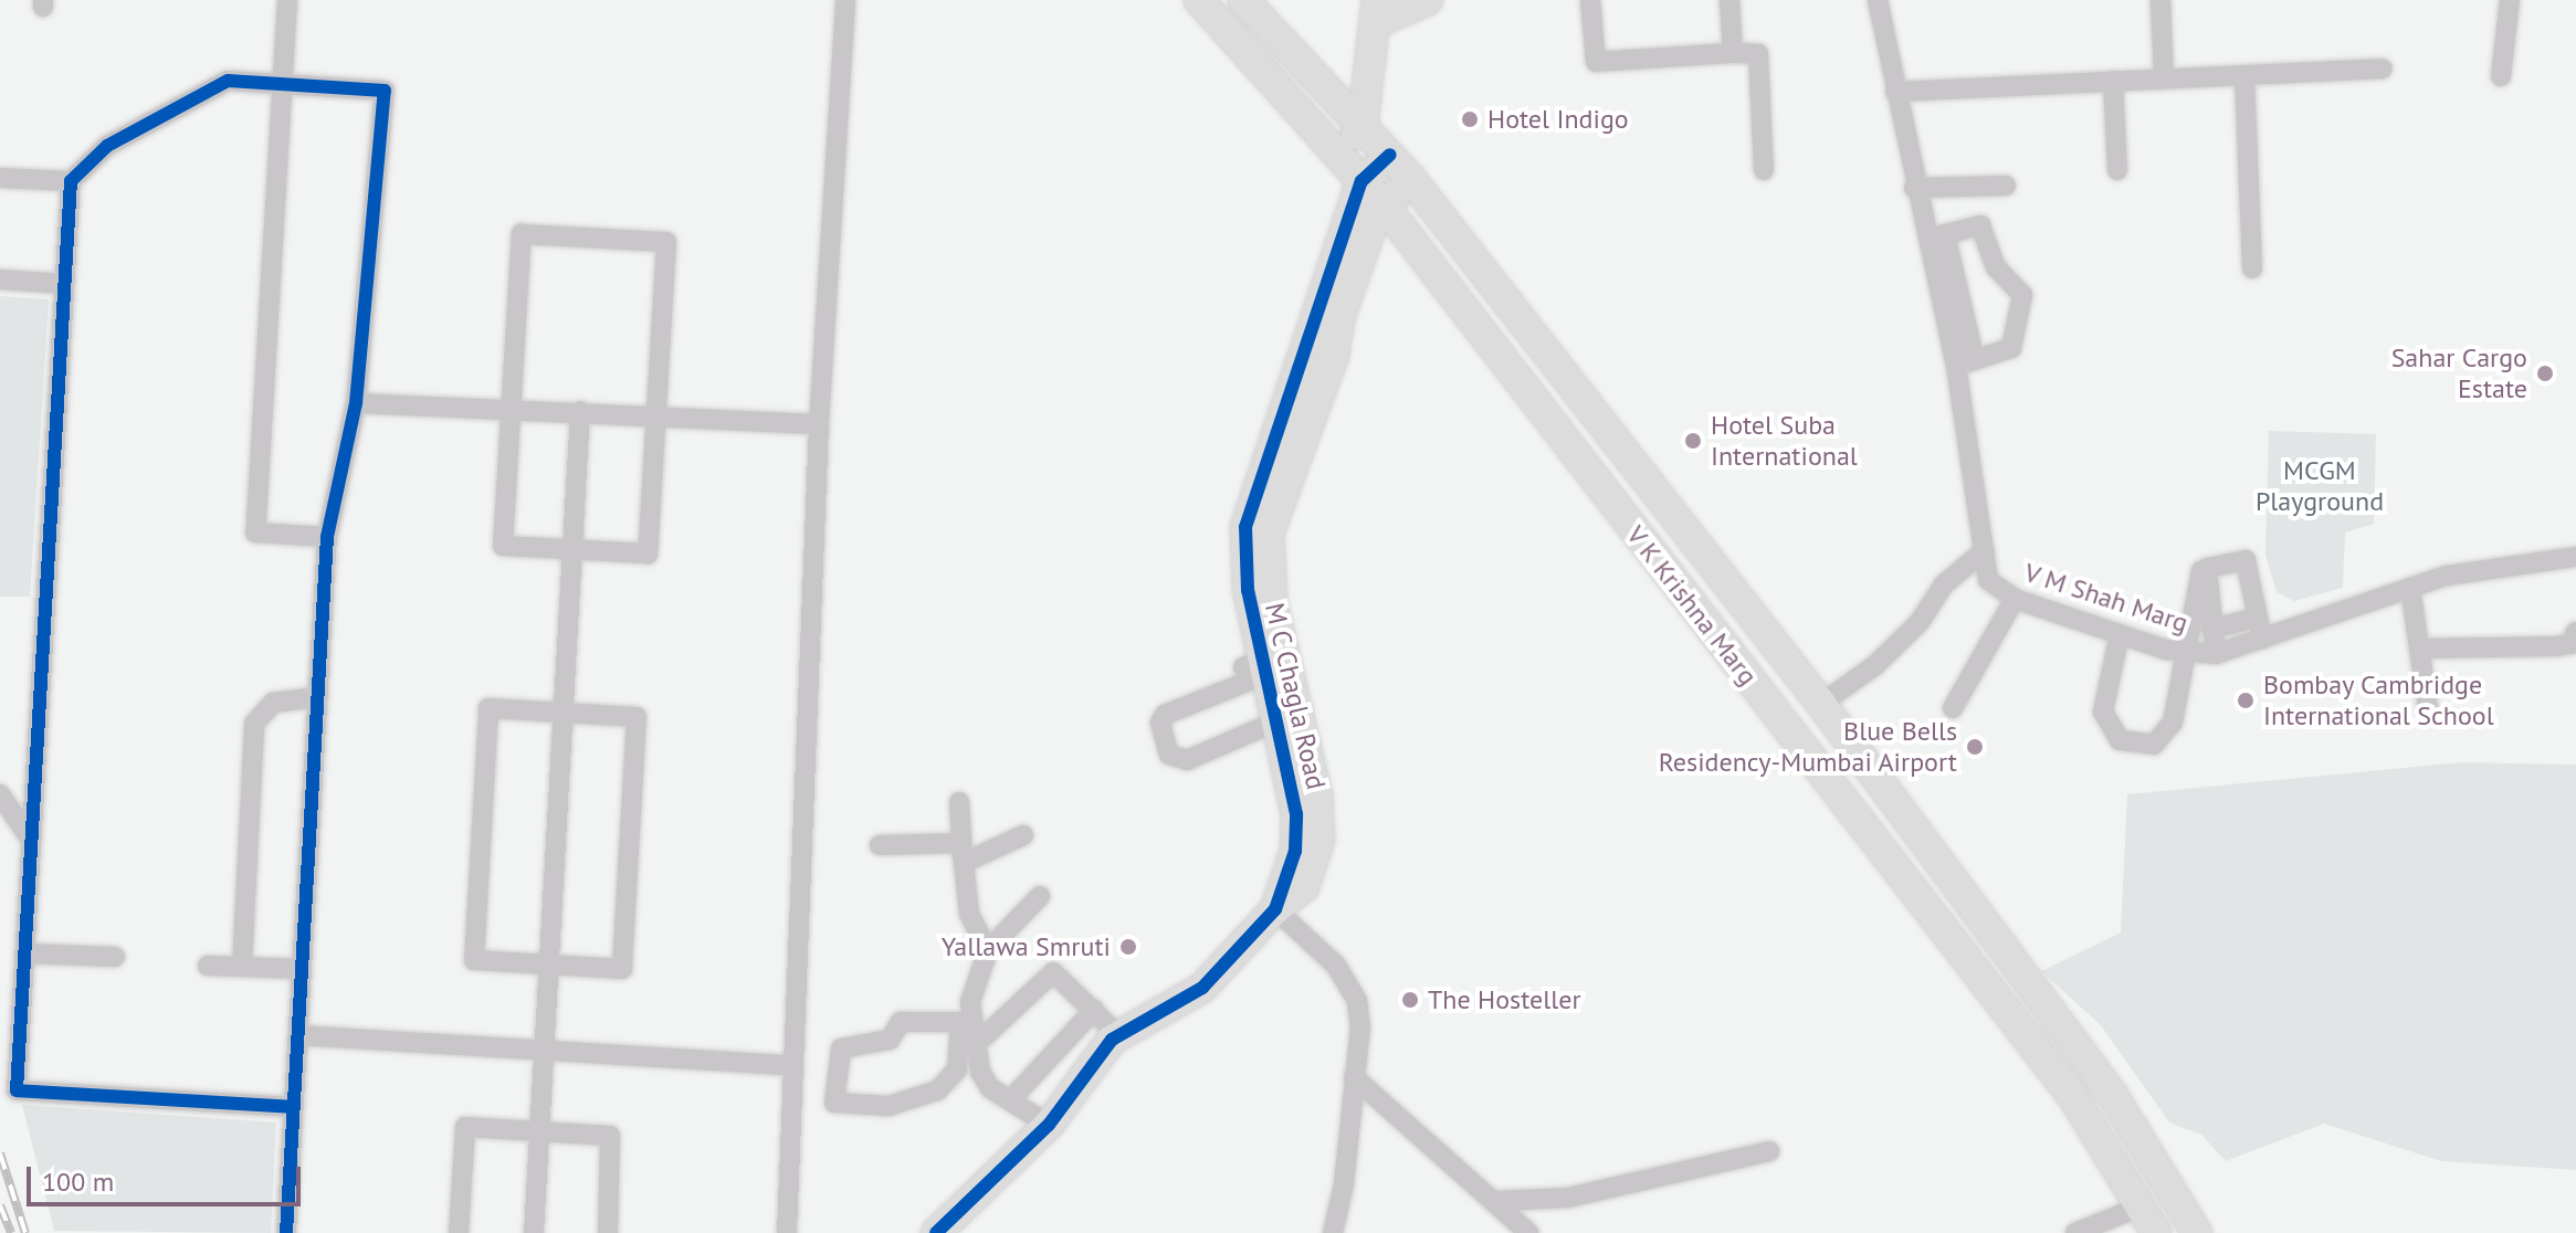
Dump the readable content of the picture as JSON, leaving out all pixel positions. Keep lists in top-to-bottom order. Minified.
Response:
{"streets":{"main road":["V K Krishna Marg","M C Chagla Road"],"street":["V M Shah Marg"]},"crossings":[["V K Krishna Marg","M C Chagla Road"]],"parks":["MCGM Playground"],"places":["Hotel Indigo","Sahar Cargo Estate","Hotel Suba International","Bombay Cambridge International School","Blue Bells Residency-Mumbai Airport","Yallawa Smruti","The Hosteller"],"scale_bar":"100 m"}
